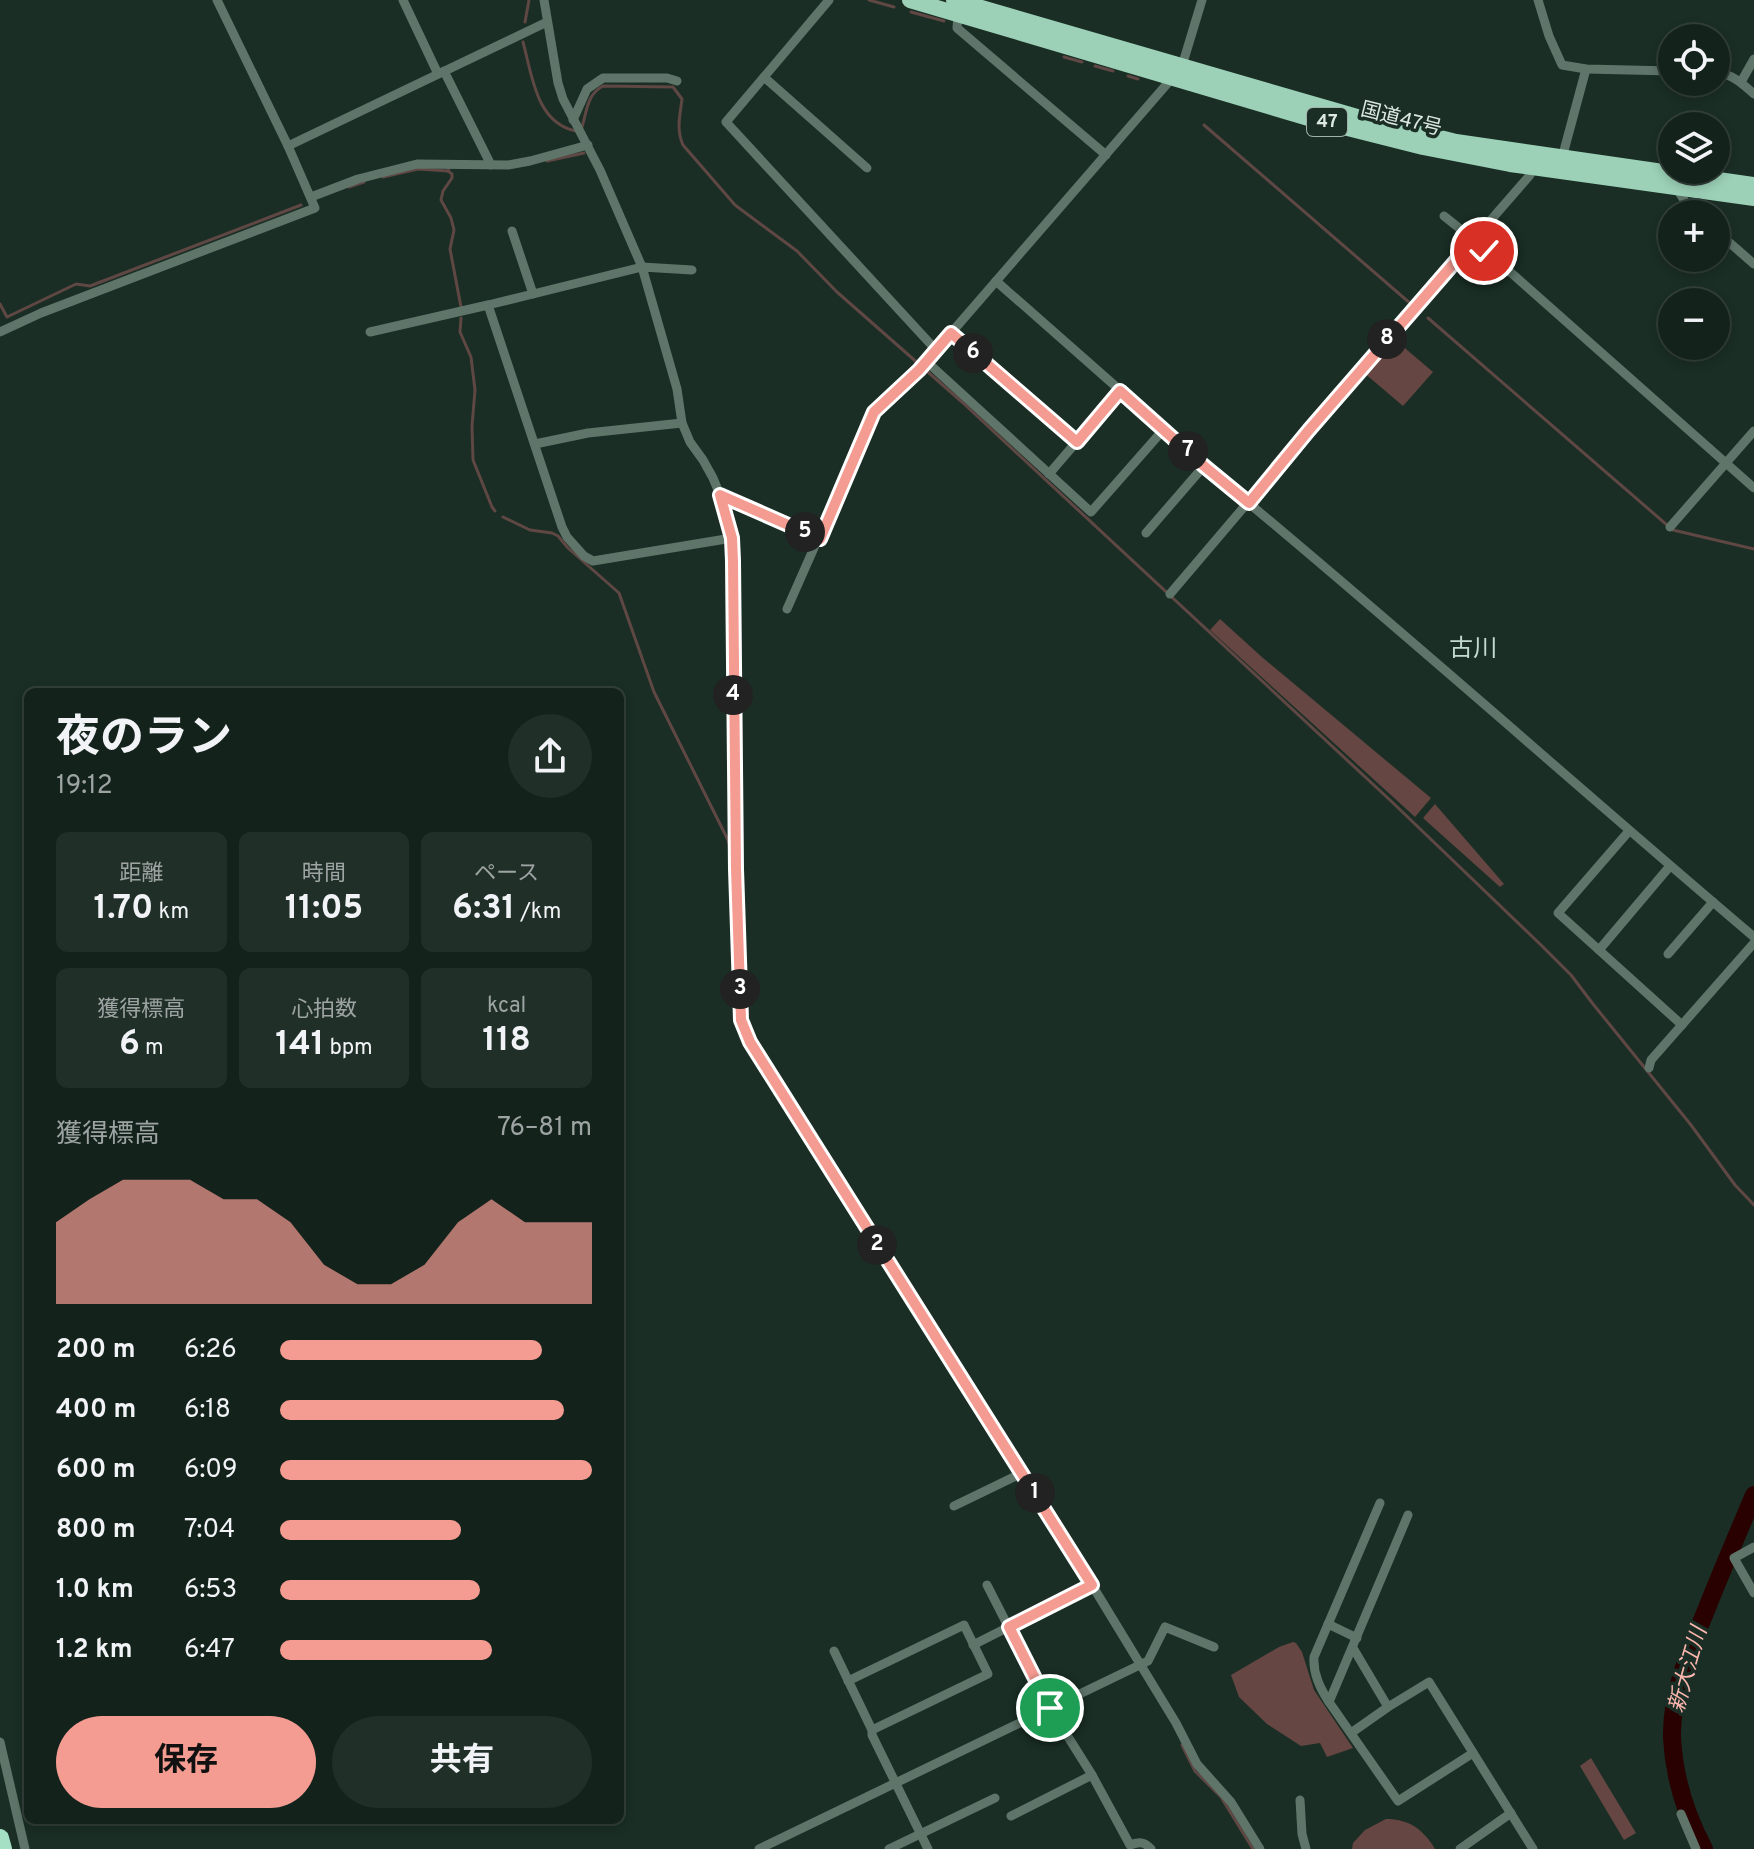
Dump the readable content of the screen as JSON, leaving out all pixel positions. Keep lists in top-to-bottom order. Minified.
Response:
{"streets":{"highway":["国道47号","47"]},"districts":["古川"],"water":["新大江川"],"page":{"map_buttons":["+","−"],"pins":["8","6","7","5","4","3","2","1"],"heading":["夜のラン","19:12"],"stats":[["距離","1.70 km"],["時間","11:05"],["ペース","6:31 /km"],["獲得標高","6 m"],["心拍数","141 bpm"],["kcal","118"]],"chart":["獲得標高","76–81 m"],"list":[{"name":"200 m","note":"6:26"},{"name":"400 m","note":"6:18"},{"name":"600 m","note":"6:09"},{"name":"800 m","note":"7:04"},{"name":"1.0 km","note":"6:53"},{"name":"1.2 km","note":"6:47"}],"buttons":["保存","共有"]}}
